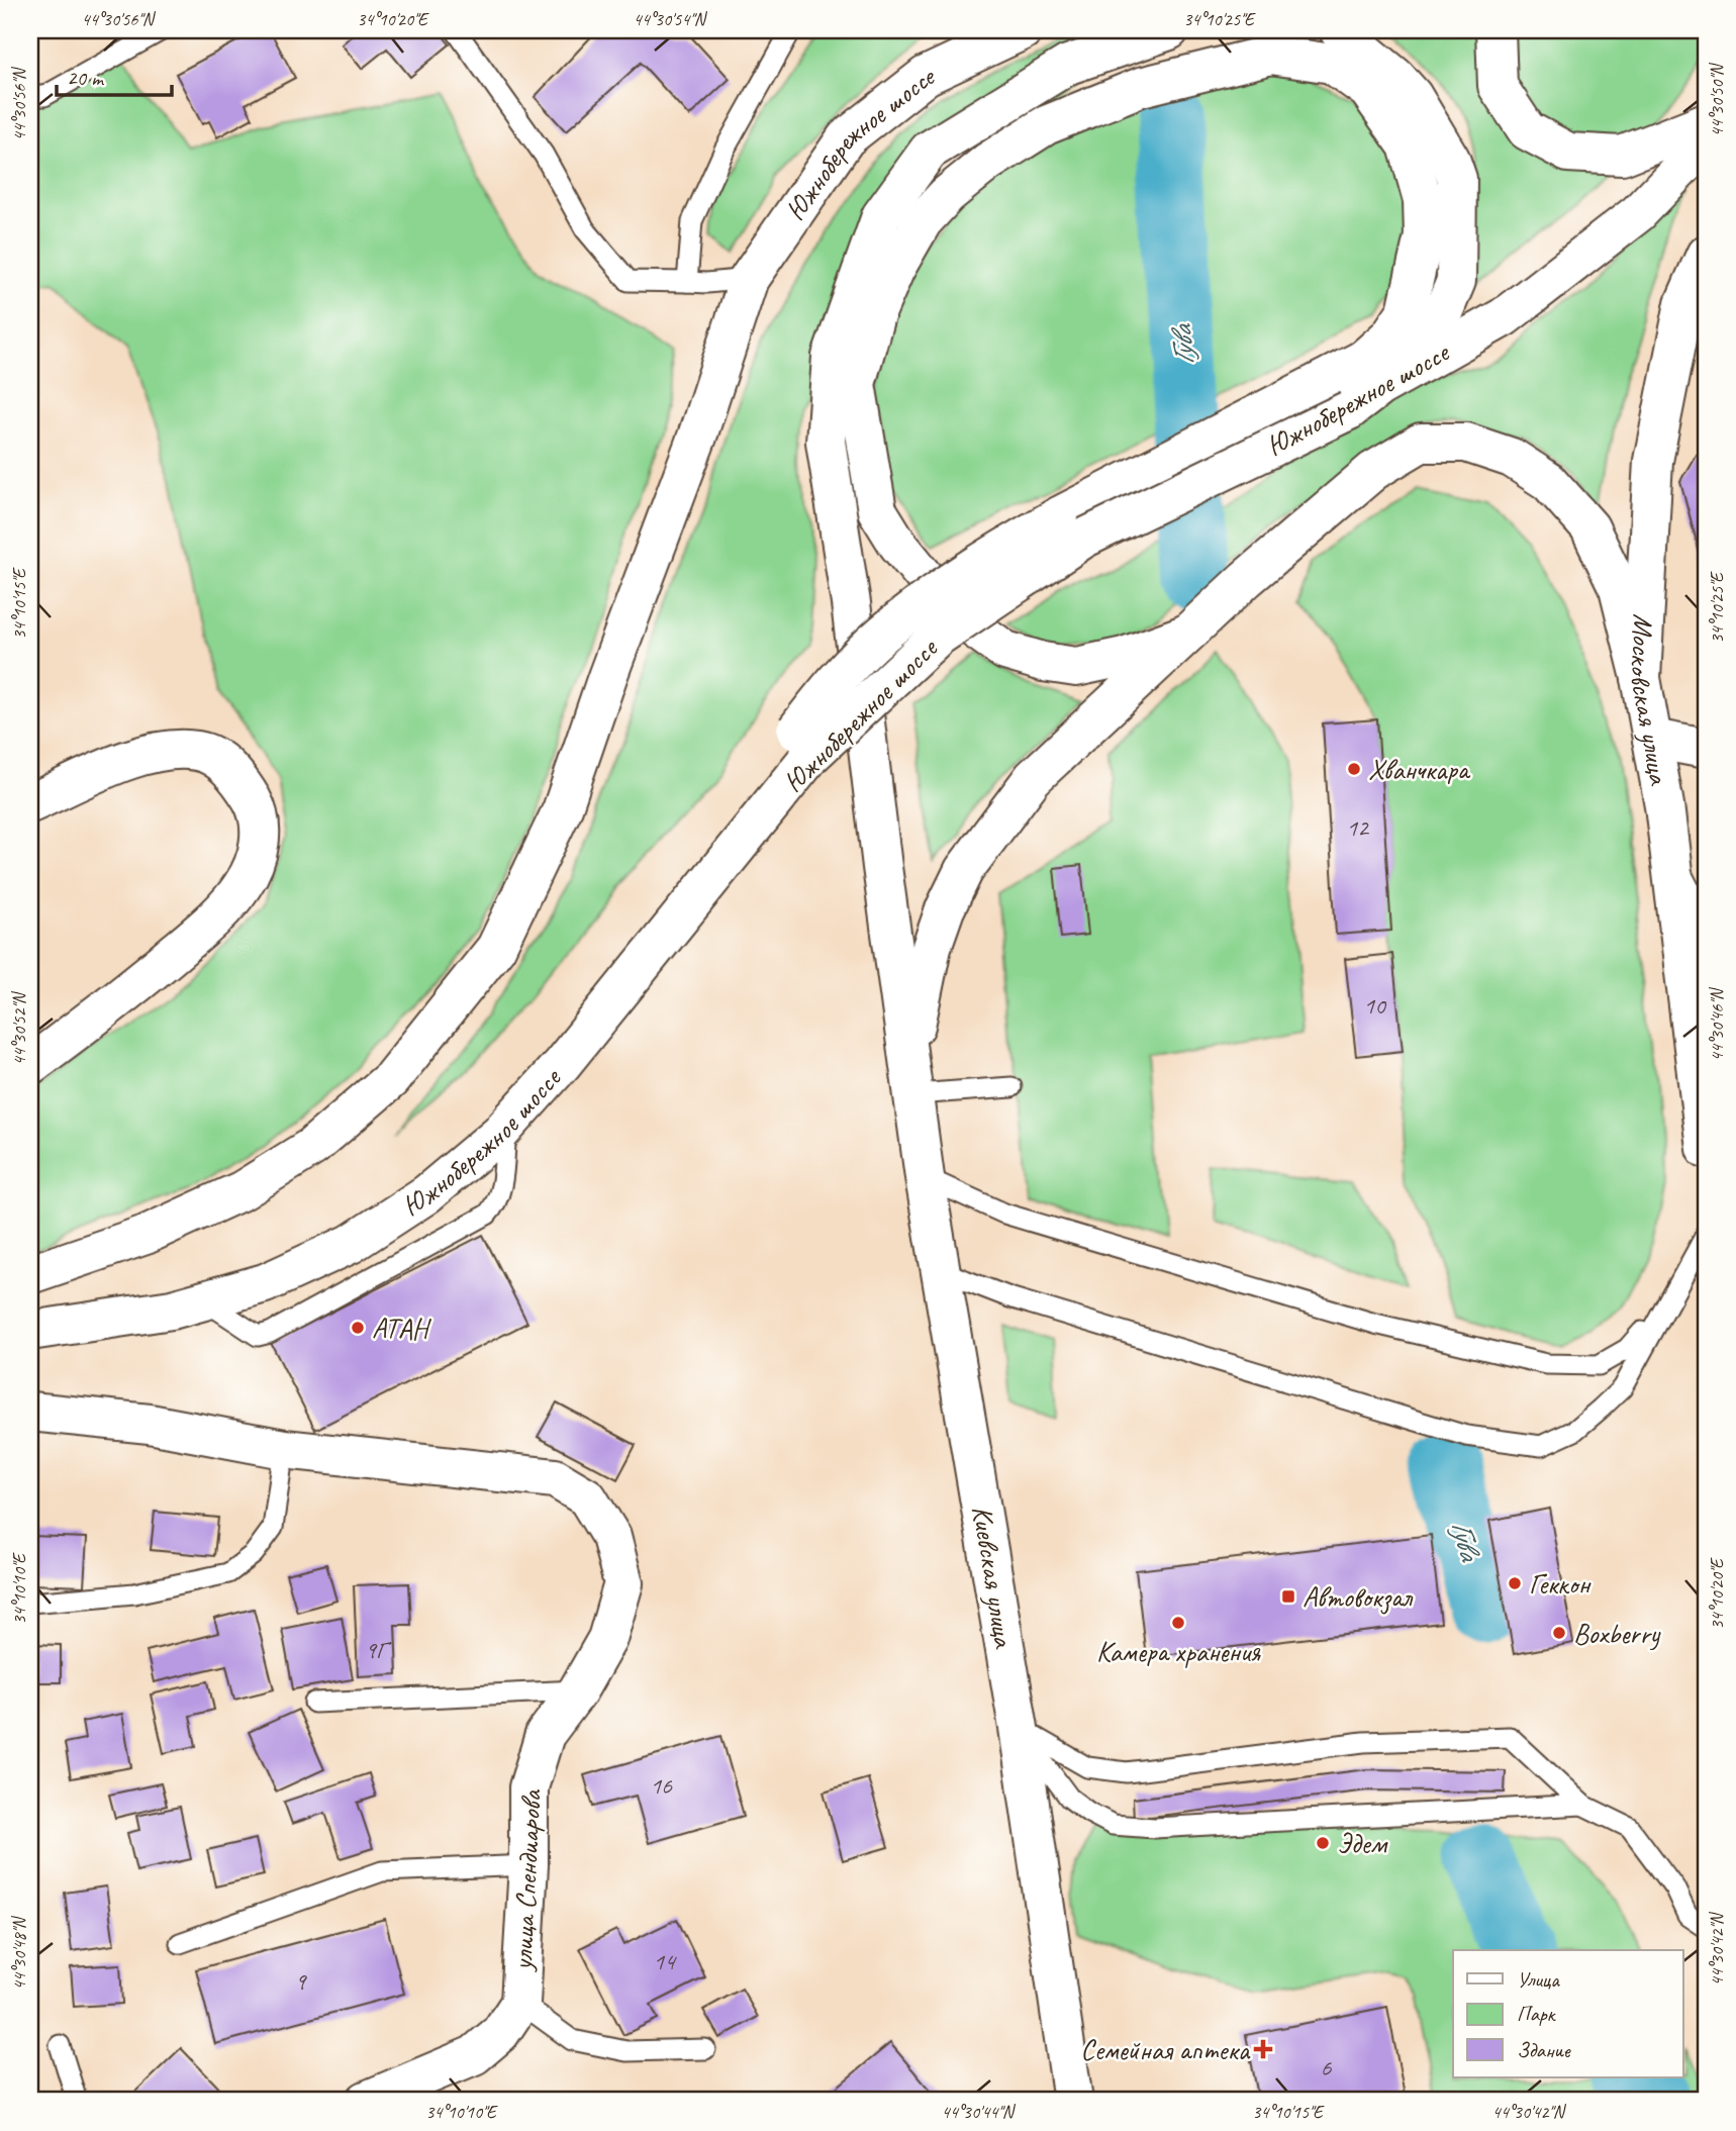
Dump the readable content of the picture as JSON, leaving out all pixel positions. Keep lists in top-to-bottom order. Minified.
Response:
{"streets":{"main road":["Южнобережное шоссе","Московская улица","Киевская улица","улица Спендиарова"]},"water":["Гува"],"places":{"other":["Хванчкара","АТАН","Геккон","Камера хранения","Boxberry","Эдем"],"transit":["Автовокзал"],"health":["Семейная аптека"]},"house_numbers":["12","10","9Г","16","14","9","6"],"legend":["Улица","Парк","Здание"],"scale_bar":"20 m","coordinates":["44°30'56\"N","34°10'20\"E","44°30'54\"N","34°10'25\"E","44°30'50\"N","34°10'15\"E","44°30'46\"N","44°30'52\"N","34°10'10\"E","44°30'42\"N","44°30'48\"N","44°30'44\"N"]}
